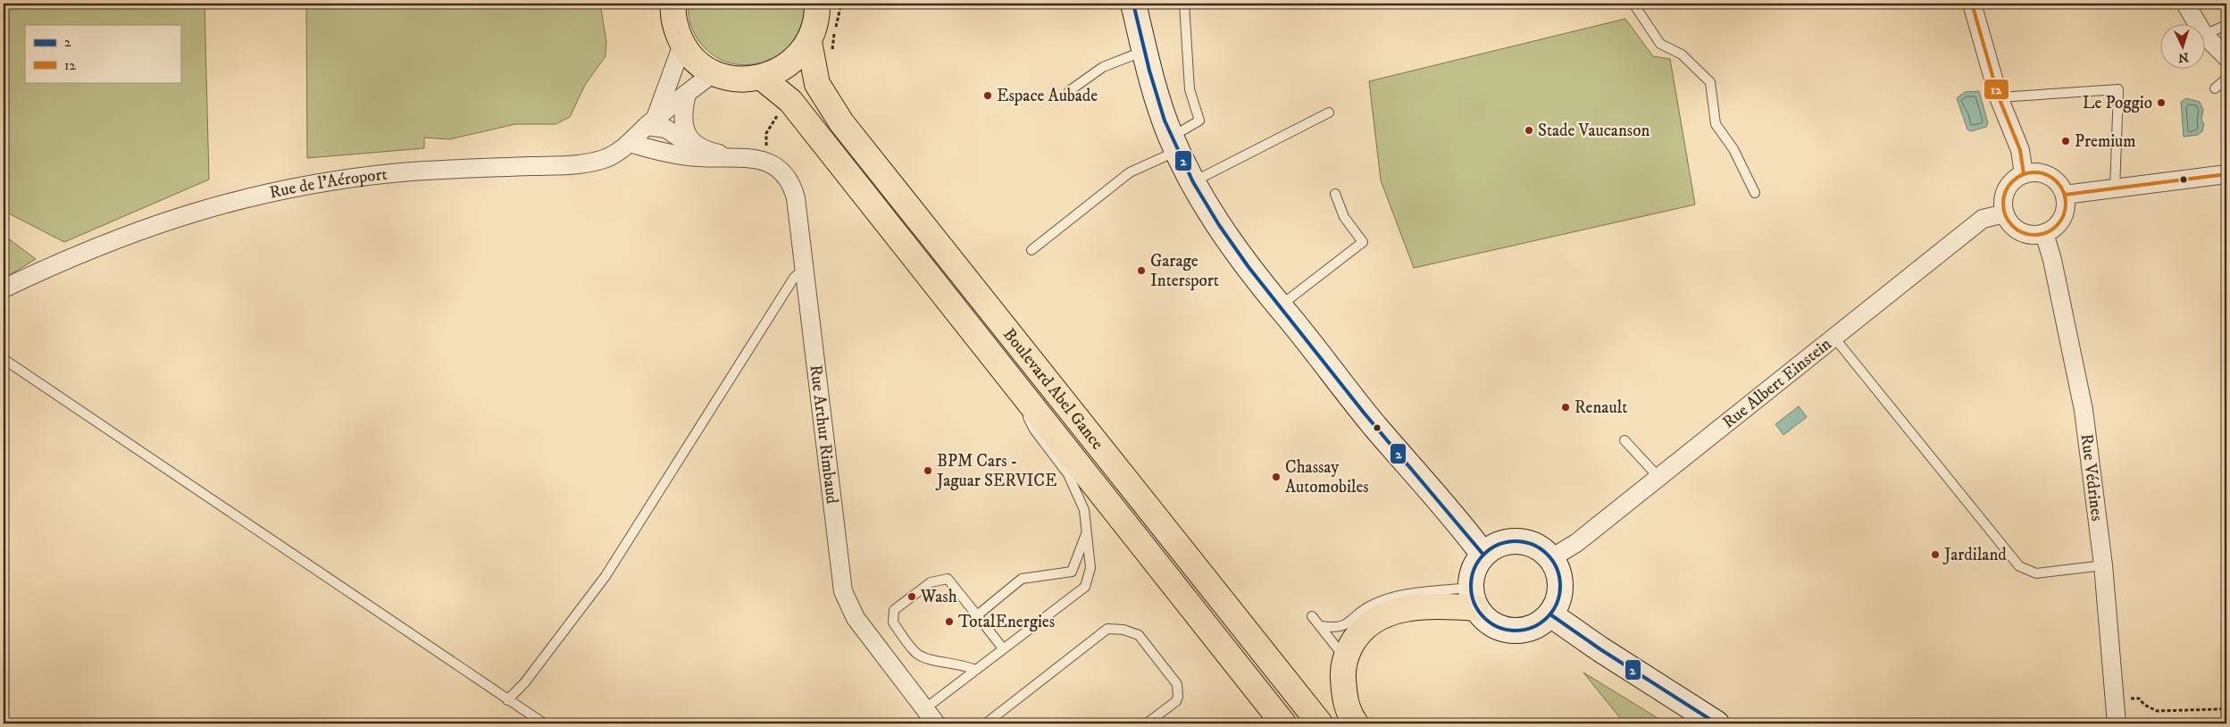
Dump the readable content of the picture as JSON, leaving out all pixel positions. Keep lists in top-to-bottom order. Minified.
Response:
{"streets":{"main road":["Boulevard Abel Gance"],"street":["Rue de l'Aéroport","Rue Albert Einstein","Rue Arthur Rimbaud","Rue Védrines"]},"crossings":[["Rue de l'Aéroport","Rue Arthur Rimbaud"],["Rue Albert Einstein","Rue Védrines"]],"places":["Espace Aubade","Le Poggio","Stade Vaucanson","Premium","Garage Intersport","Renault","BPM Cars - Jaguar SERVICE","Chassay Automobiles","Jardiland","Wash","TotalEnergies"],"lines":["transit line 2","transit line 12"],"legend":["2","12"],"north":"bottom"}
